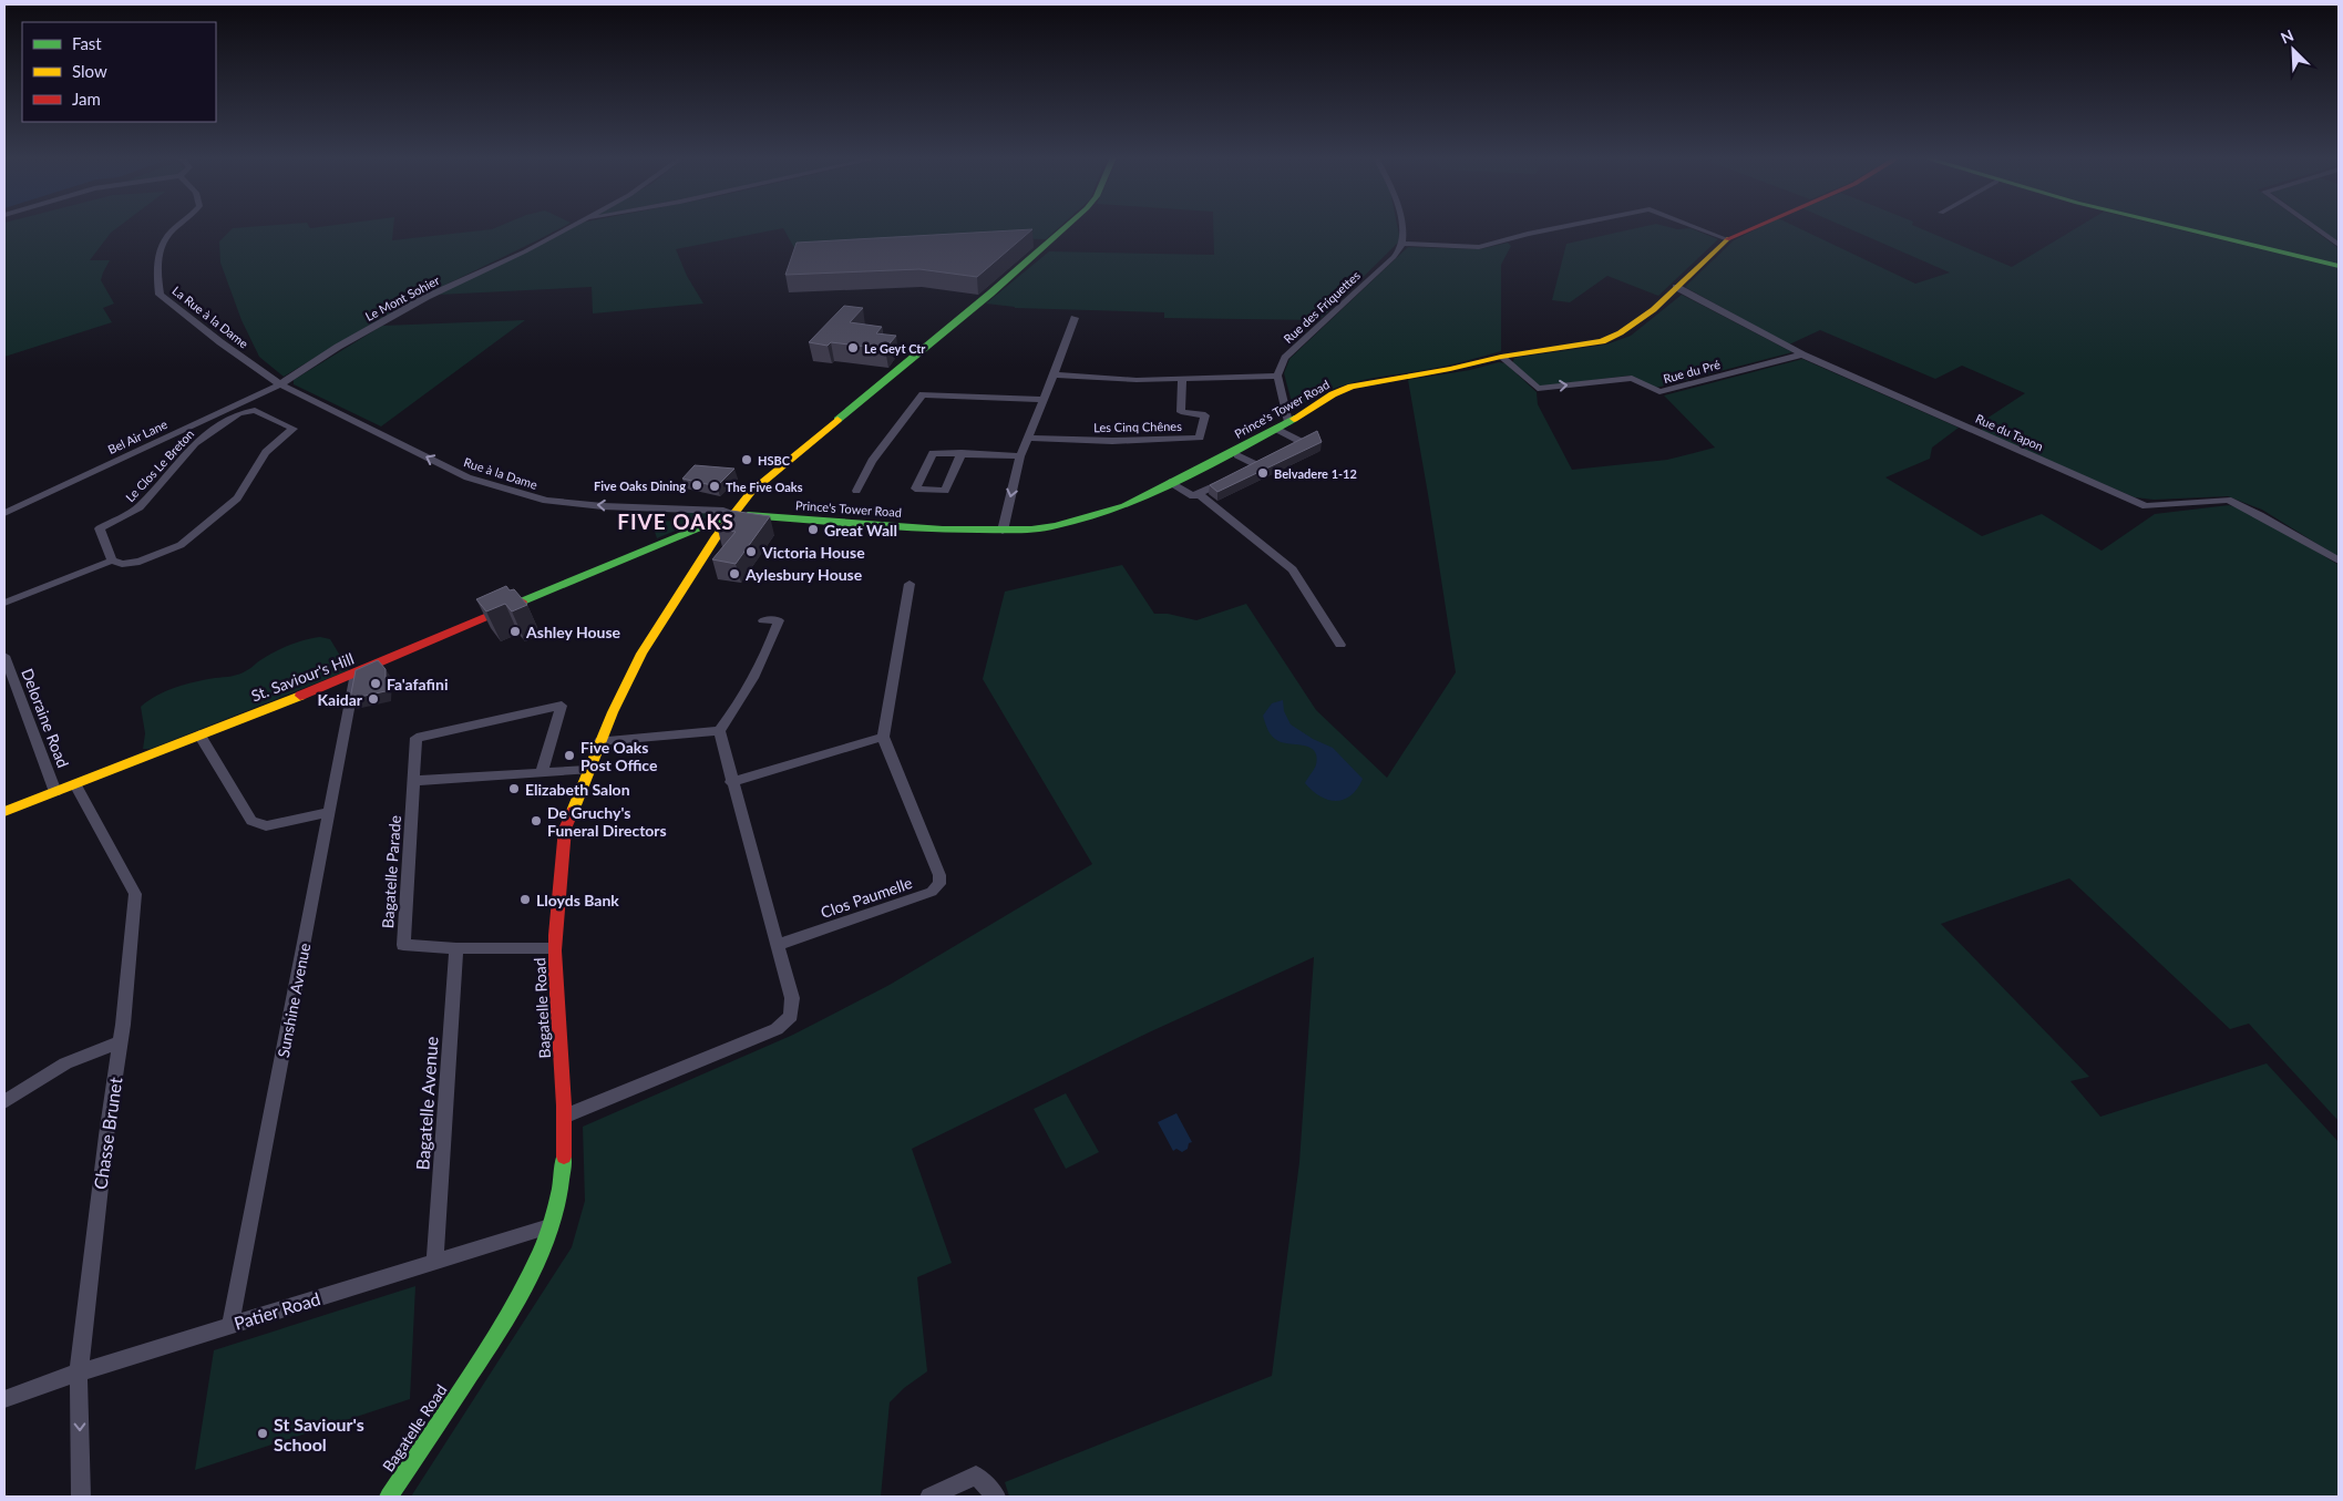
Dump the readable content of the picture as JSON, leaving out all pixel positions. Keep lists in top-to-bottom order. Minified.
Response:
{"streets":{"main road":["Prince's Tower Road","St. Saviour's Hill","Bagatelle Road"],"street":["Le Mont Sohier","Rue des Friquettes","La Rue à la Dame","Rue du Pré","Les Cinq Chênes","Rue du Tapon","Bel Air Lane","Le Clos Le Breton","Rue à la Dame","Deloraine Road","Bagatelle Parade","Clos Paumelle","Sunshine Avenue","Bagatelle Avenue","Chasse Brunet","Patier Road"]},"crossings":[["Le Mont Sohier","La Rue à la Dame"],["Le Mont Sohier","Bel Air Lane"],["Le Mont Sohier","Rue à la Dame"],["La Rue à la Dame","Bel Air Lane"],["La Rue à la Dame","Rue à la Dame"],["Rue du Pré","Prince's Tower Road"],["Rue du Pré","Rue du Tapon"],["Prince's Tower Road","Rue du Tapon"],["Prince's Tower Road","Rue à la Dame"],["Prince's Tower Road","St. Saviour's Hill"],["Prince's Tower Road","Bagatelle Road"],["Bel Air Lane","Rue à la Dame"],["Rue à la Dame","St. Saviour's Hill"],["Rue à la Dame","Bagatelle Road"],["St. Saviour's Hill","Deloraine Road"],["St. Saviour's Hill","Sunshine Avenue"],["St. Saviour's Hill","Bagatelle Road"],["St. Saviour's Hill","Chasse Brunet"],["Bagatelle Parade","Bagatelle Road"],["Bagatelle Parade","Bagatelle Avenue"],["Sunshine Avenue","Patier Road"],["Bagatelle Road","Patier Road"],["Bagatelle Avenue","Patier Road"],["Chasse Brunet","Patier Road"]],"one_way":["Rue du Pré","Rue à la Dame"],"districts":["FIVE OAKS"],"places":["Le Geyt Ctr","HSBC","Belvadere 1-12","Five Oaks Dining","The Five Oaks","Great Wall","Victoria House","Aylesbury House","Ashley House","Fa'afafini","Kaidar","Five Oaks Post Office","Elizabeth Salon","De Gruchy's Funeral Directors","Lloyds Bank","St Saviour's School"],"legend":["Fast","Slow","Jam"],"north":"top left"}
